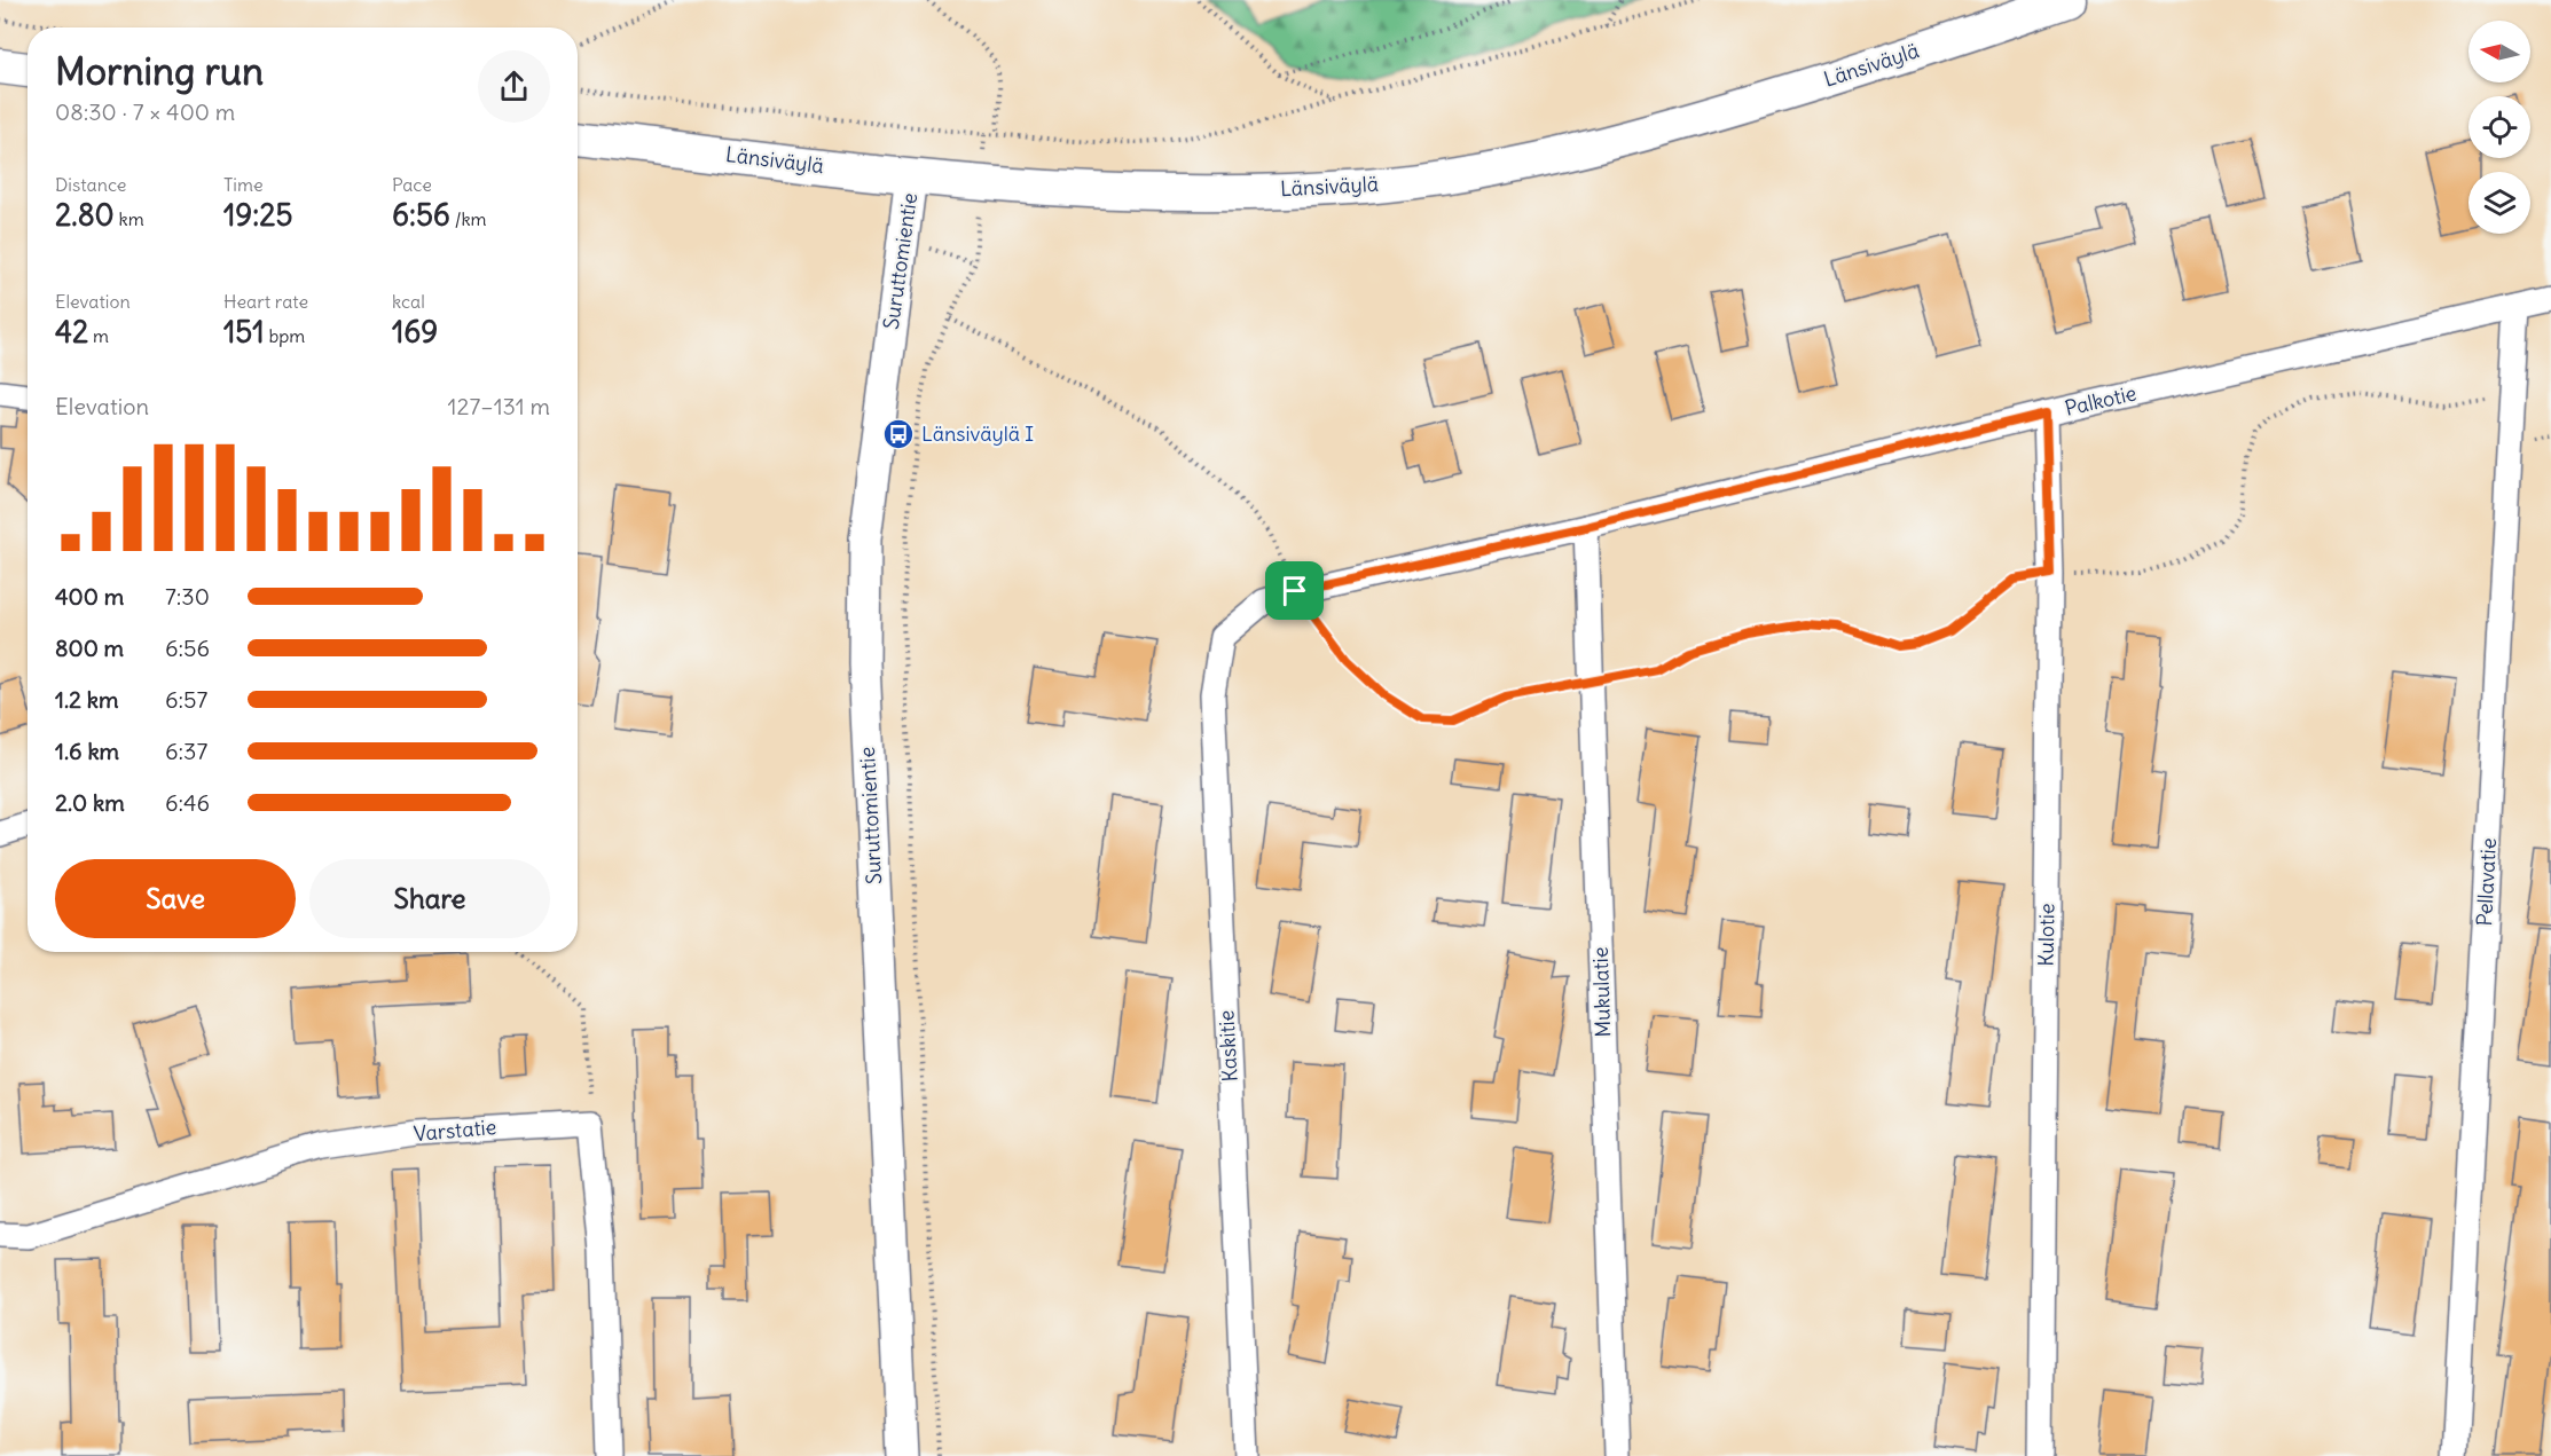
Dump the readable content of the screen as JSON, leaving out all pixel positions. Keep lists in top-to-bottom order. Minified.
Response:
{"streets":{"main road":["Länsiväylä"],"street":["Suruttomientie","Palkotie","Pellavatie","Kulotie","Mukulatie","Kaskitie","Varstatie"]},"crossings":[["Länsiväylä","Suruttomientie"],["Palkotie","Pellavatie"],["Palkotie","Kulotie"],["Palkotie","Mukulatie"],["Palkotie","Kaskitie"]],"places":{"bus stop":["Länsiväylä I"]},"north":"left","page":{"heading":["Morning run","08:30 · 7 × 400 m"],"stats":[["Distance","2.80 km"],["Time","19:25"],["Pace","6:56 /km"],["Elevation","42 m"],["Heart rate","151 bpm"],["kcal","169"]],"chart":["Elevation","127–131 m"],"list":[{"name":"400 m","note":"7:30"},{"name":"800 m","note":"6:56"},{"name":"1.2 km","note":"6:57"},{"name":"1.6 km","note":"6:37"},{"name":"2.0 km","note":"6:46"}],"buttons":["Save","Share"]}}
